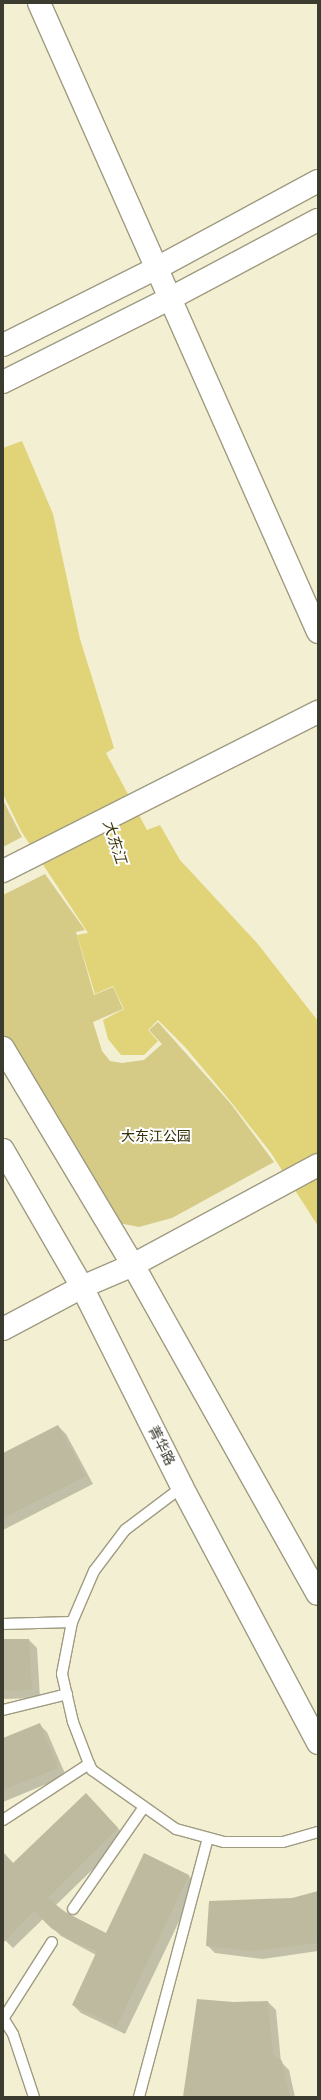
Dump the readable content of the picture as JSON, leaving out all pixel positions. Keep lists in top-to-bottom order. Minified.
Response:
{"streets":{"street":["菁华路"]},"water":["大东江"],"parks":["大东江公园"]}
